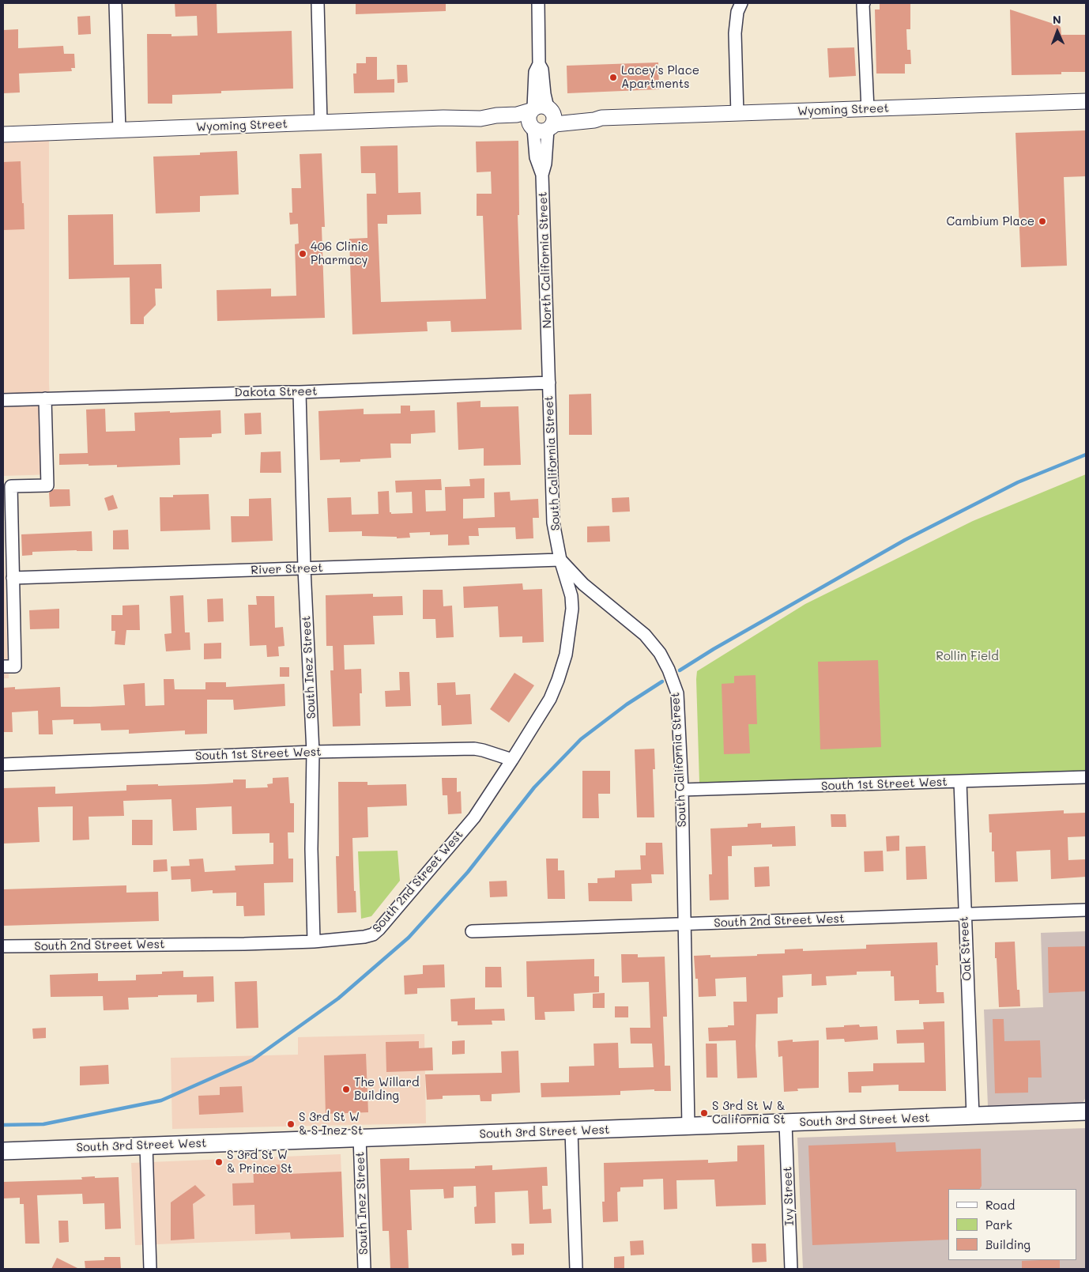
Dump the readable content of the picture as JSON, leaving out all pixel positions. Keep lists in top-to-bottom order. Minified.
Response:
{"streets":{"main road":["South 3rd Street West"],"street":["Wyoming Street","North California Street","Dakota Street","South California Street","River Street","South Inez Street","South 1st Street West","South 2nd Street West","Oak Street","Ivy Street"]},"crossings":[["Wyoming Street","North California Street"],["North California Street","South California Street"],["Dakota Street","South California Street"],["Dakota Street","South Inez Street"],["South California Street","River Street"],["South California Street","South 1st Street West"],["South California Street","South 2nd Street West"],["South California Street","South 3rd Street West"],["River Street","South Inez Street"],["River Street","South 2nd Street West"],["South Inez Street","South 1st Street West"],["South Inez Street","South 2nd Street West"],["South Inez Street","South 3rd Street West"],["South 1st Street West","South 2nd Street West"],["South 1st Street West","Oak Street"],["South 2nd Street West","Oak Street"],["Oak Street","South 3rd Street West"],["South 3rd Street West","Ivy Street"]],"parks":["Rollin Field"],"places":["Lacey's Place Apartments","Cambium Place","406 Clinic Pharmacy","The Willard Building","S 3rd St W & California St","S 3rd St W & S Inez St","S 3rd St W & Prince St"],"legend":["Road","Park","Building"],"north":"top"}
